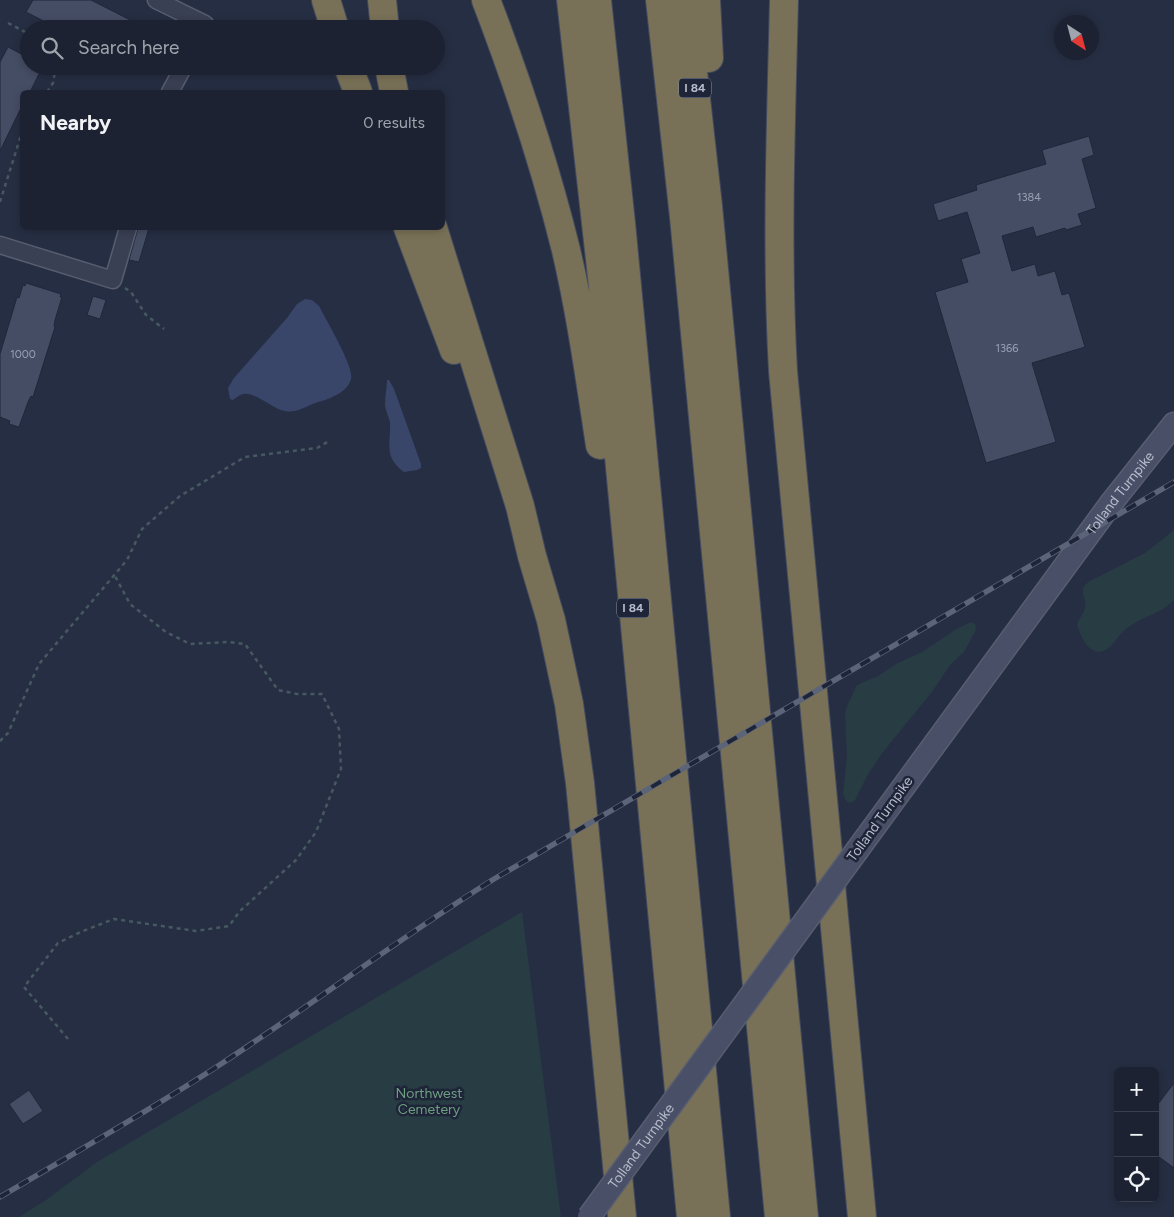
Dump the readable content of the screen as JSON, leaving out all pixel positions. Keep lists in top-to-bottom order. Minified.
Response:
{"streets":{"highway":["I 84"],"main road":["Tolland Turnpike"]},"parks":["Northwest Cemetery"],"house_numbers":["1384","1366","1000"],"north":"bottom right","page":{"search":"Search here","heading":["Nearby","0 results"],"map_buttons":["+","−"]}}
